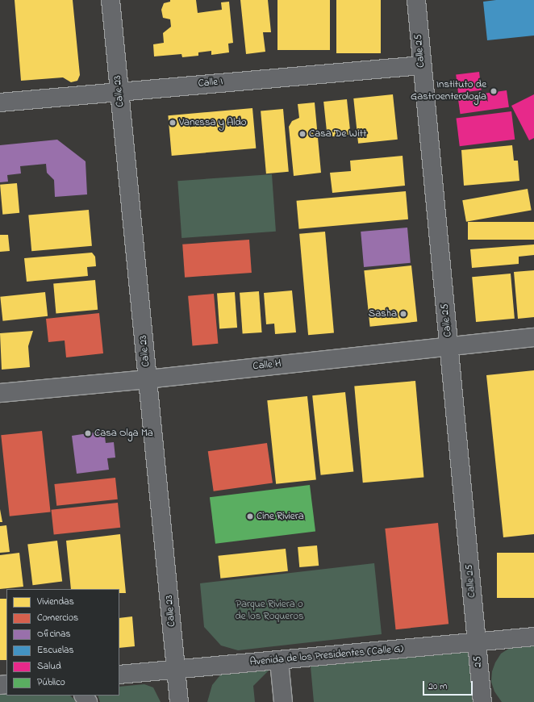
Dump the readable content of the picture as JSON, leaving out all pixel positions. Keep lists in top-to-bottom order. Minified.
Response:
{"streets":{"street":["Calle 25","Calle I","Calle 23","Calle H","Avenida de los Presidentes (Calle G)","25"]},"crossings":[["Calle 25","Calle I"],["Calle 25","Calle H"],["Calle 25","Avenida de los Presidentes (Calle G)"],["Calle 25","25"],["Calle I","Calle 23"],["Calle 23","Calle H"],["Calle 23","Avenida de los Presidentes (Calle G)"],["Avenida de los Presidentes (Calle G)","25"]],"parks":["Parque Riviera o de los Roqueros"],"places":["Instituto de Gastroenterología","Vanessa y Aldo","Casa De Witt","Sasha","Casa Olga Ma","Cine Riviera"],"legend":["Viviendas","Comercios","Oficinas","Escuelas","Salud","Público"],"scale_bar":"20 m"}
